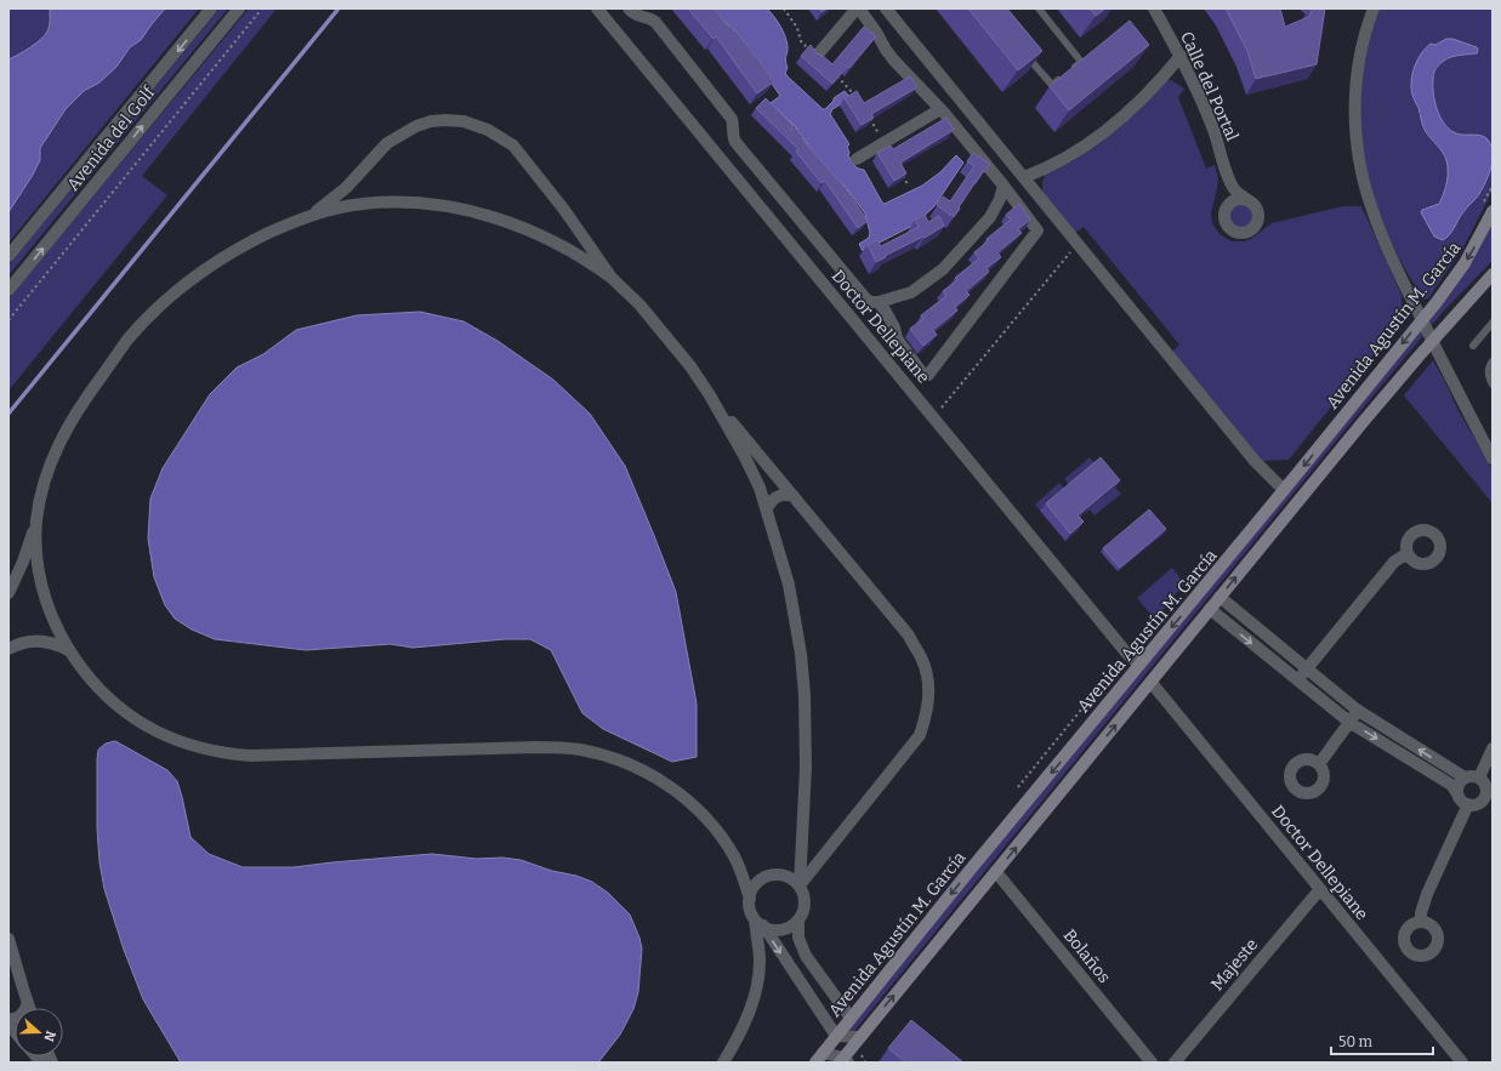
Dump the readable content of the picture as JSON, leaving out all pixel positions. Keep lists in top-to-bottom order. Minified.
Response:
{"streets":{"main road":["Avenida Agustín M. García"],"street":["Calle del Portal","Avenida del Golf","Doctor Dellepiane","Bolaños","Majeste"]},"crossings":[["Avenida Agustín M. García","Doctor Dellepiane"],["Avenida Agustín M. García","Bolaños"],["Doctor Dellepiane","Majeste"]],"scale_bar":"50 m","north":"right"}
